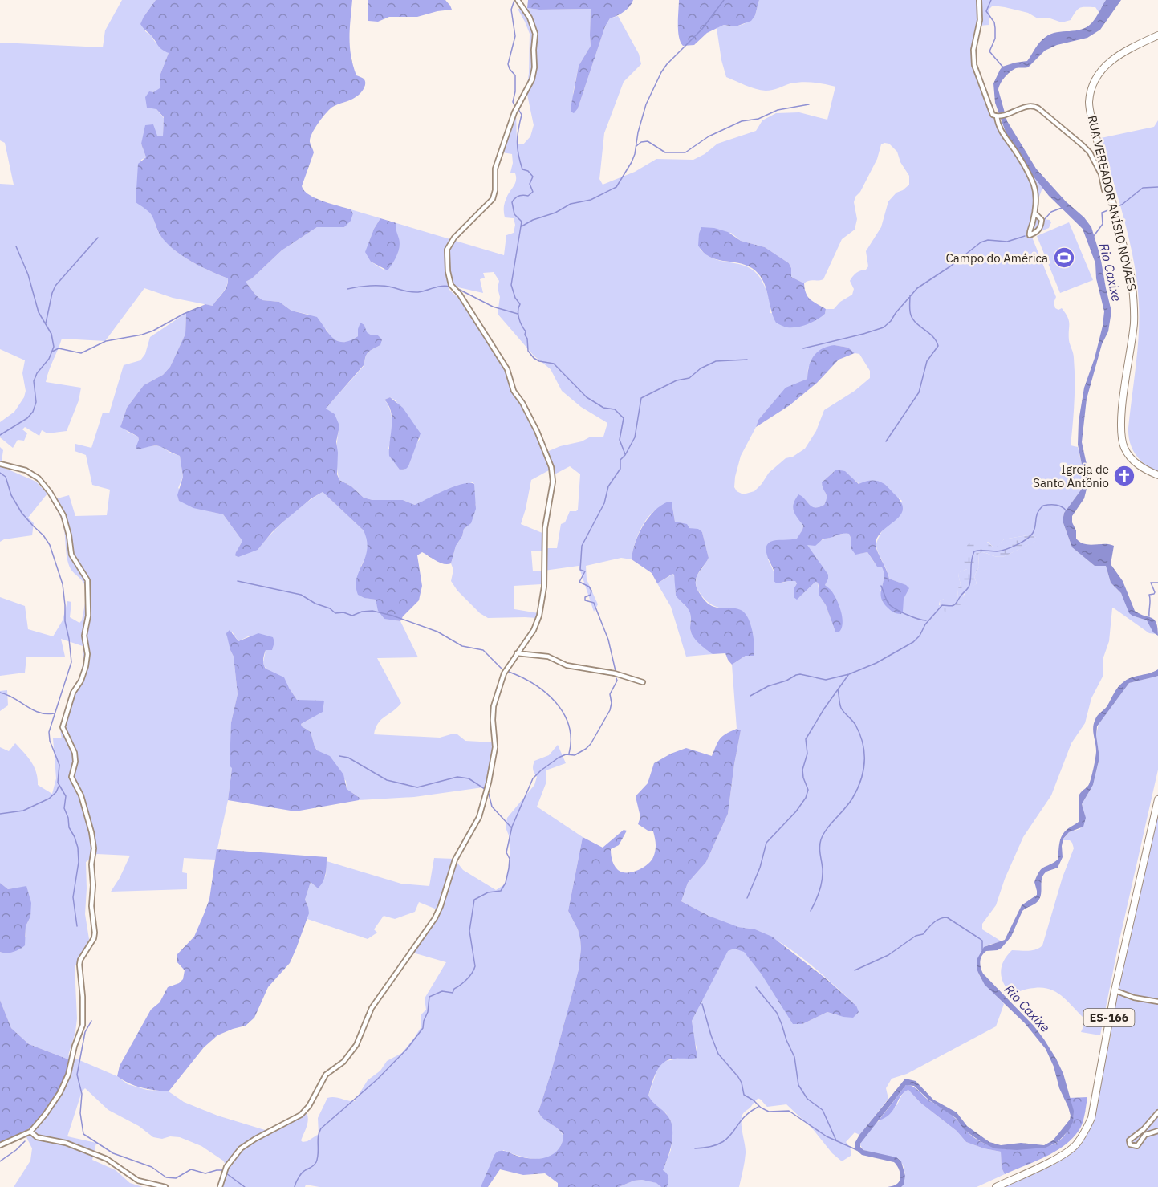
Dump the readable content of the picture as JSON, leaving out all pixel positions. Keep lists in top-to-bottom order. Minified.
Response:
{"streets":{"main road":["RUA VEREADOR ANÍSIO NOVAES","ES-166"]},"water":["Rio Caxixe"],"places":{"sports":["Campo do América"],"church":["Igreja de Santo Antônio"]}}
